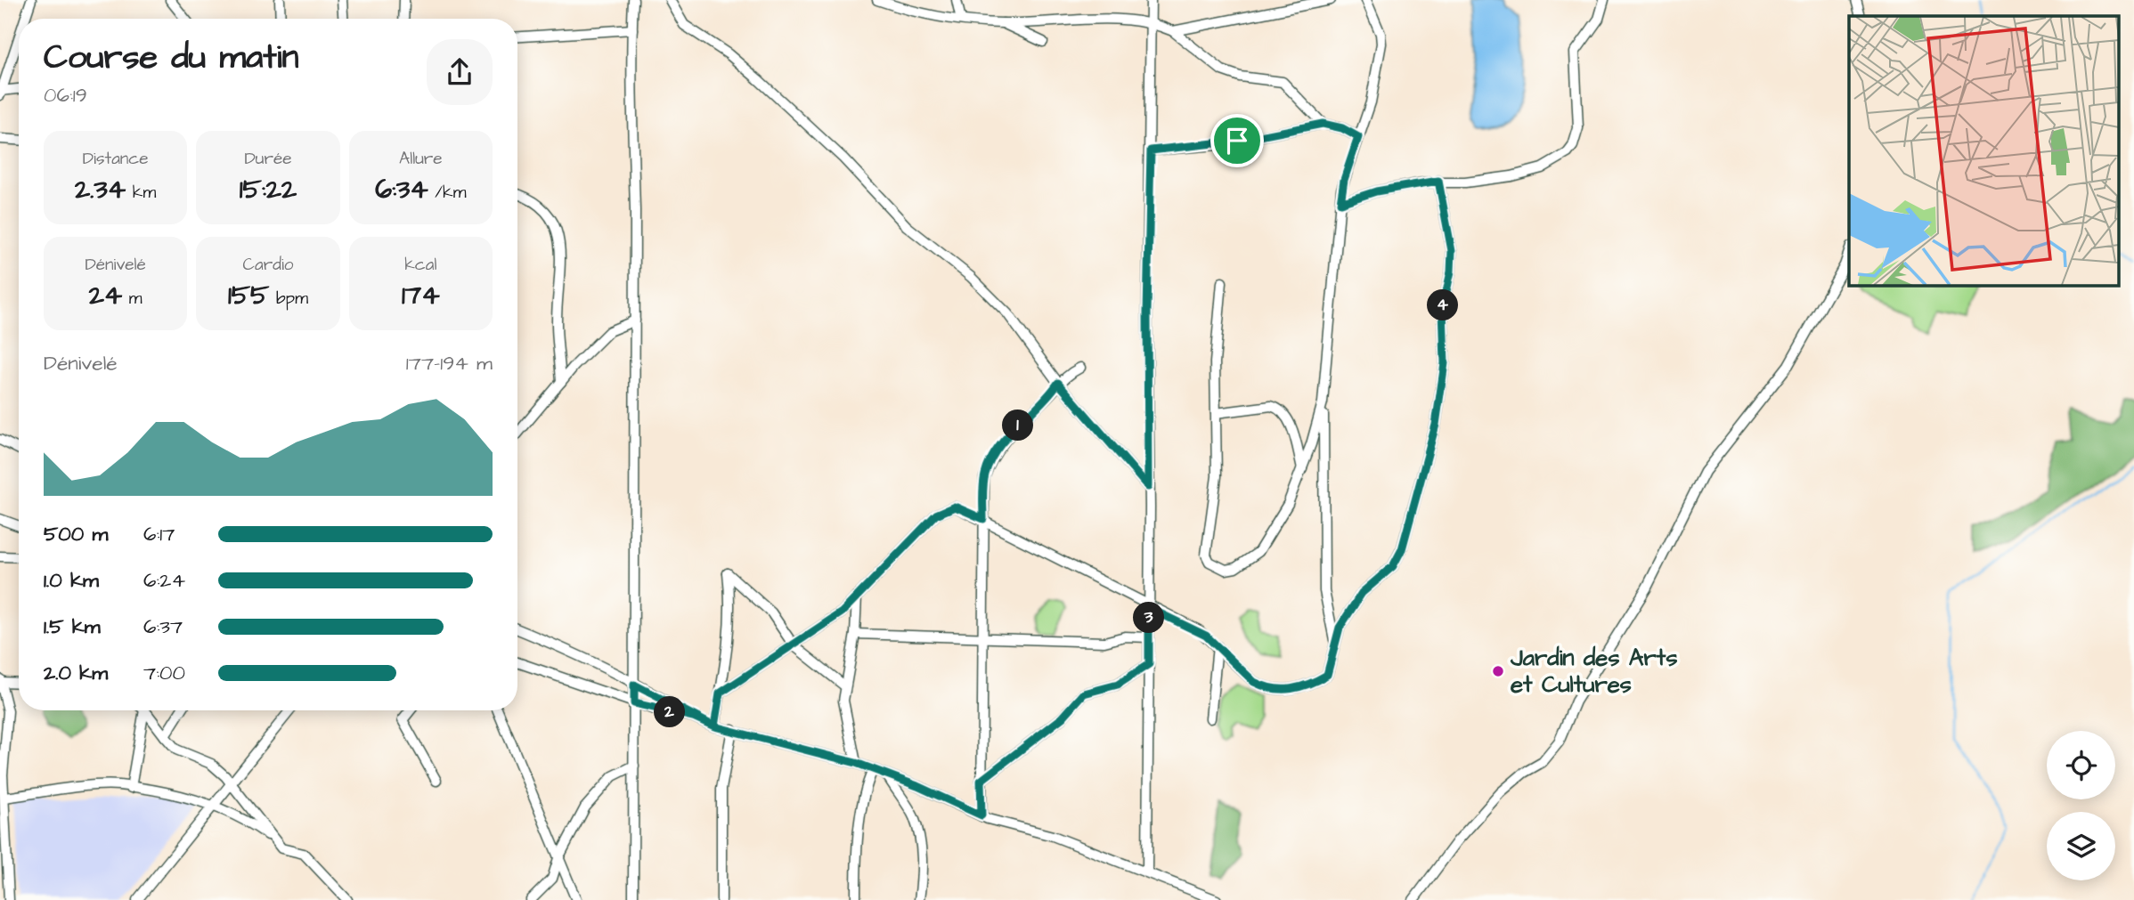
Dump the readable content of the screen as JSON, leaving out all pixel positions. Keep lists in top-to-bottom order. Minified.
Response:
{"places":["Jardin des Arts et Cultures"],"page":{"heading":["Course du matin","06:19"],"stats":[["Distance","2.34 km"],["Durée","15:22"],["Allure","6:34 /km"],["Dénivelé","24 m"],["Cardio","155 bpm"],["kcal","174"]],"pins":["4","1","3","2"],"chart":["Dénivelé","177–194 m"],"list":[{"name":"500 m","note":"6:17"},{"name":"1.0 km","note":"6:24"},{"name":"1.5 km","note":"6:37"},{"name":"2.0 km","note":"7:00"}]}}
